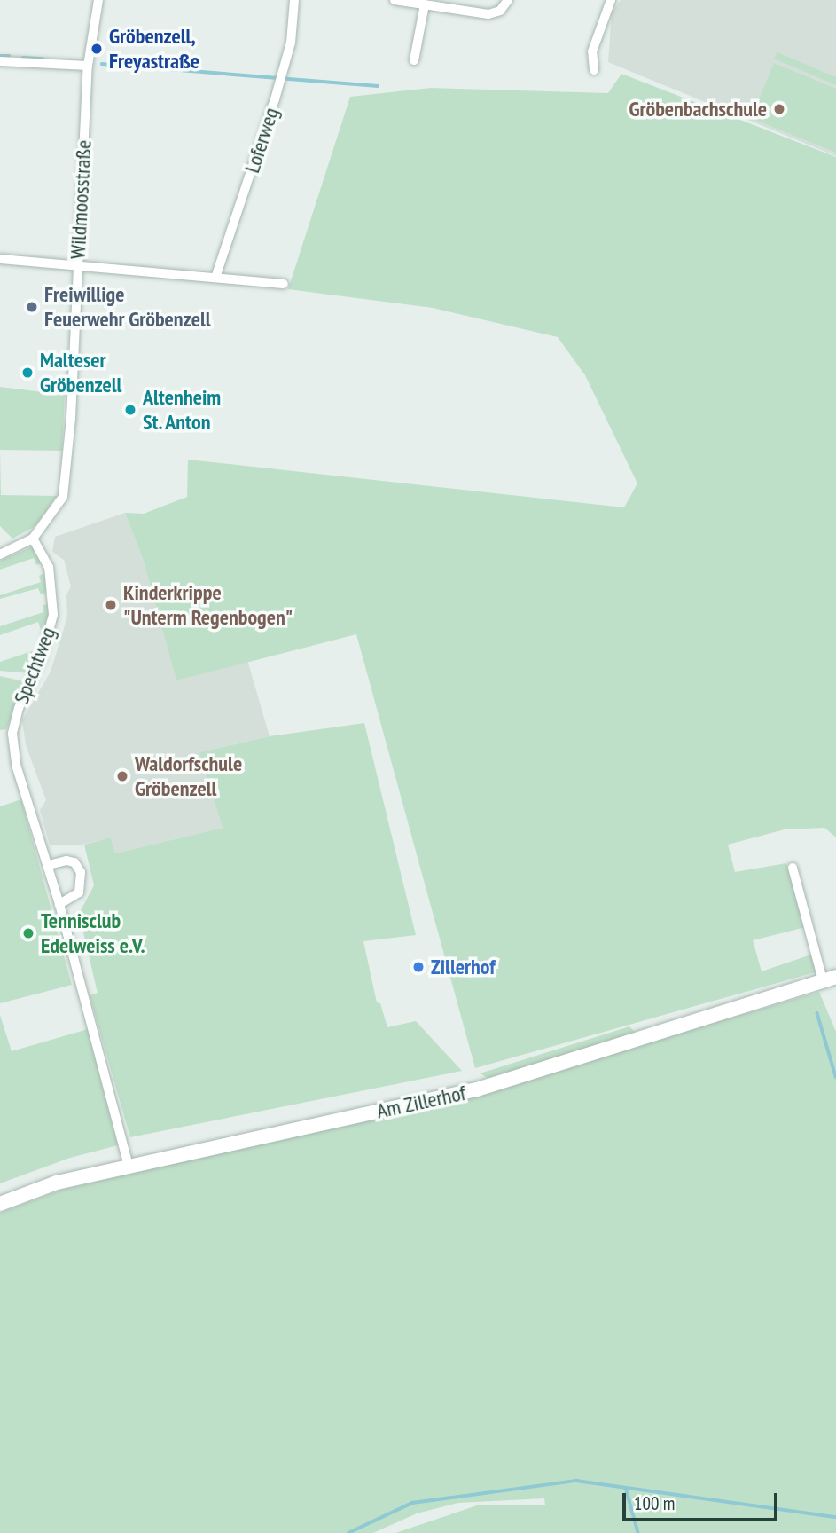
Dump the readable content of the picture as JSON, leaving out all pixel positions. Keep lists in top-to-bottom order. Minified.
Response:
{"streets":{"street":["Loferweg","Wildmoosstraße","Spechtweg","Am Zillerhof"]},"crossings":[["Wildmoosstraße","Spechtweg"],["Spechtweg","Am Zillerhof"]],"places":["Gröbenzell, Freyastraße","Gröbenbachschule","Freiwillige Feuerwehr Gröbenzell","Malteser Gröbenzell","Altenheim St. Anton","Kinderkrippe \"Unterm Regenbogen\"","Waldorfschule Gröbenzell","Tennisclub Edelweiss e.V.","Zillerhof"],"scale_bar":"100 m"}
